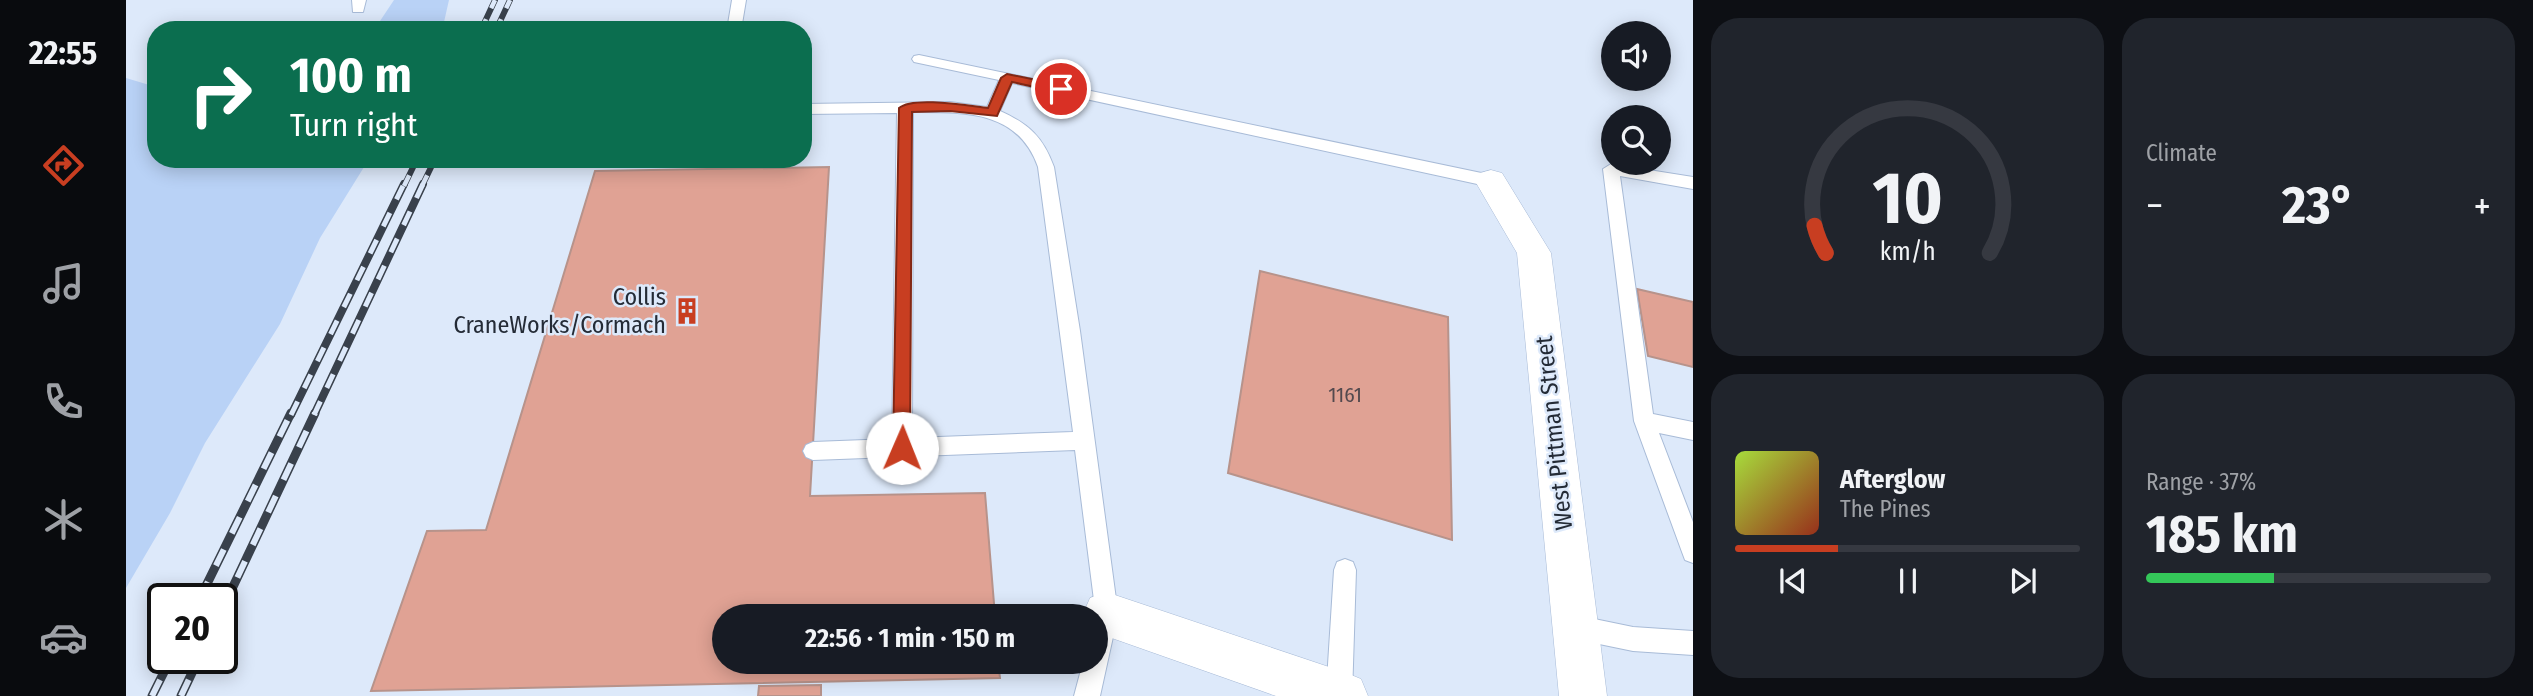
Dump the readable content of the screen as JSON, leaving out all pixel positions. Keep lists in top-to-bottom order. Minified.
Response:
{"streets":{"street":["West Pittman Street"]},"places":{"building":["Collis CraneWorks/Cormach"]},"house_numbers":["1161"],"page":{"tabs":"22:55","tile":["Climate",["Range · 37%","185 km"]],"turn":["100 m","Turn right"],"heat":["−","23°","+"],"song":["Afterglow","The Pines"],"limit":"20","trip":"22:56 · 1 min · 150 m","gauge":["10","km/h"]}}
